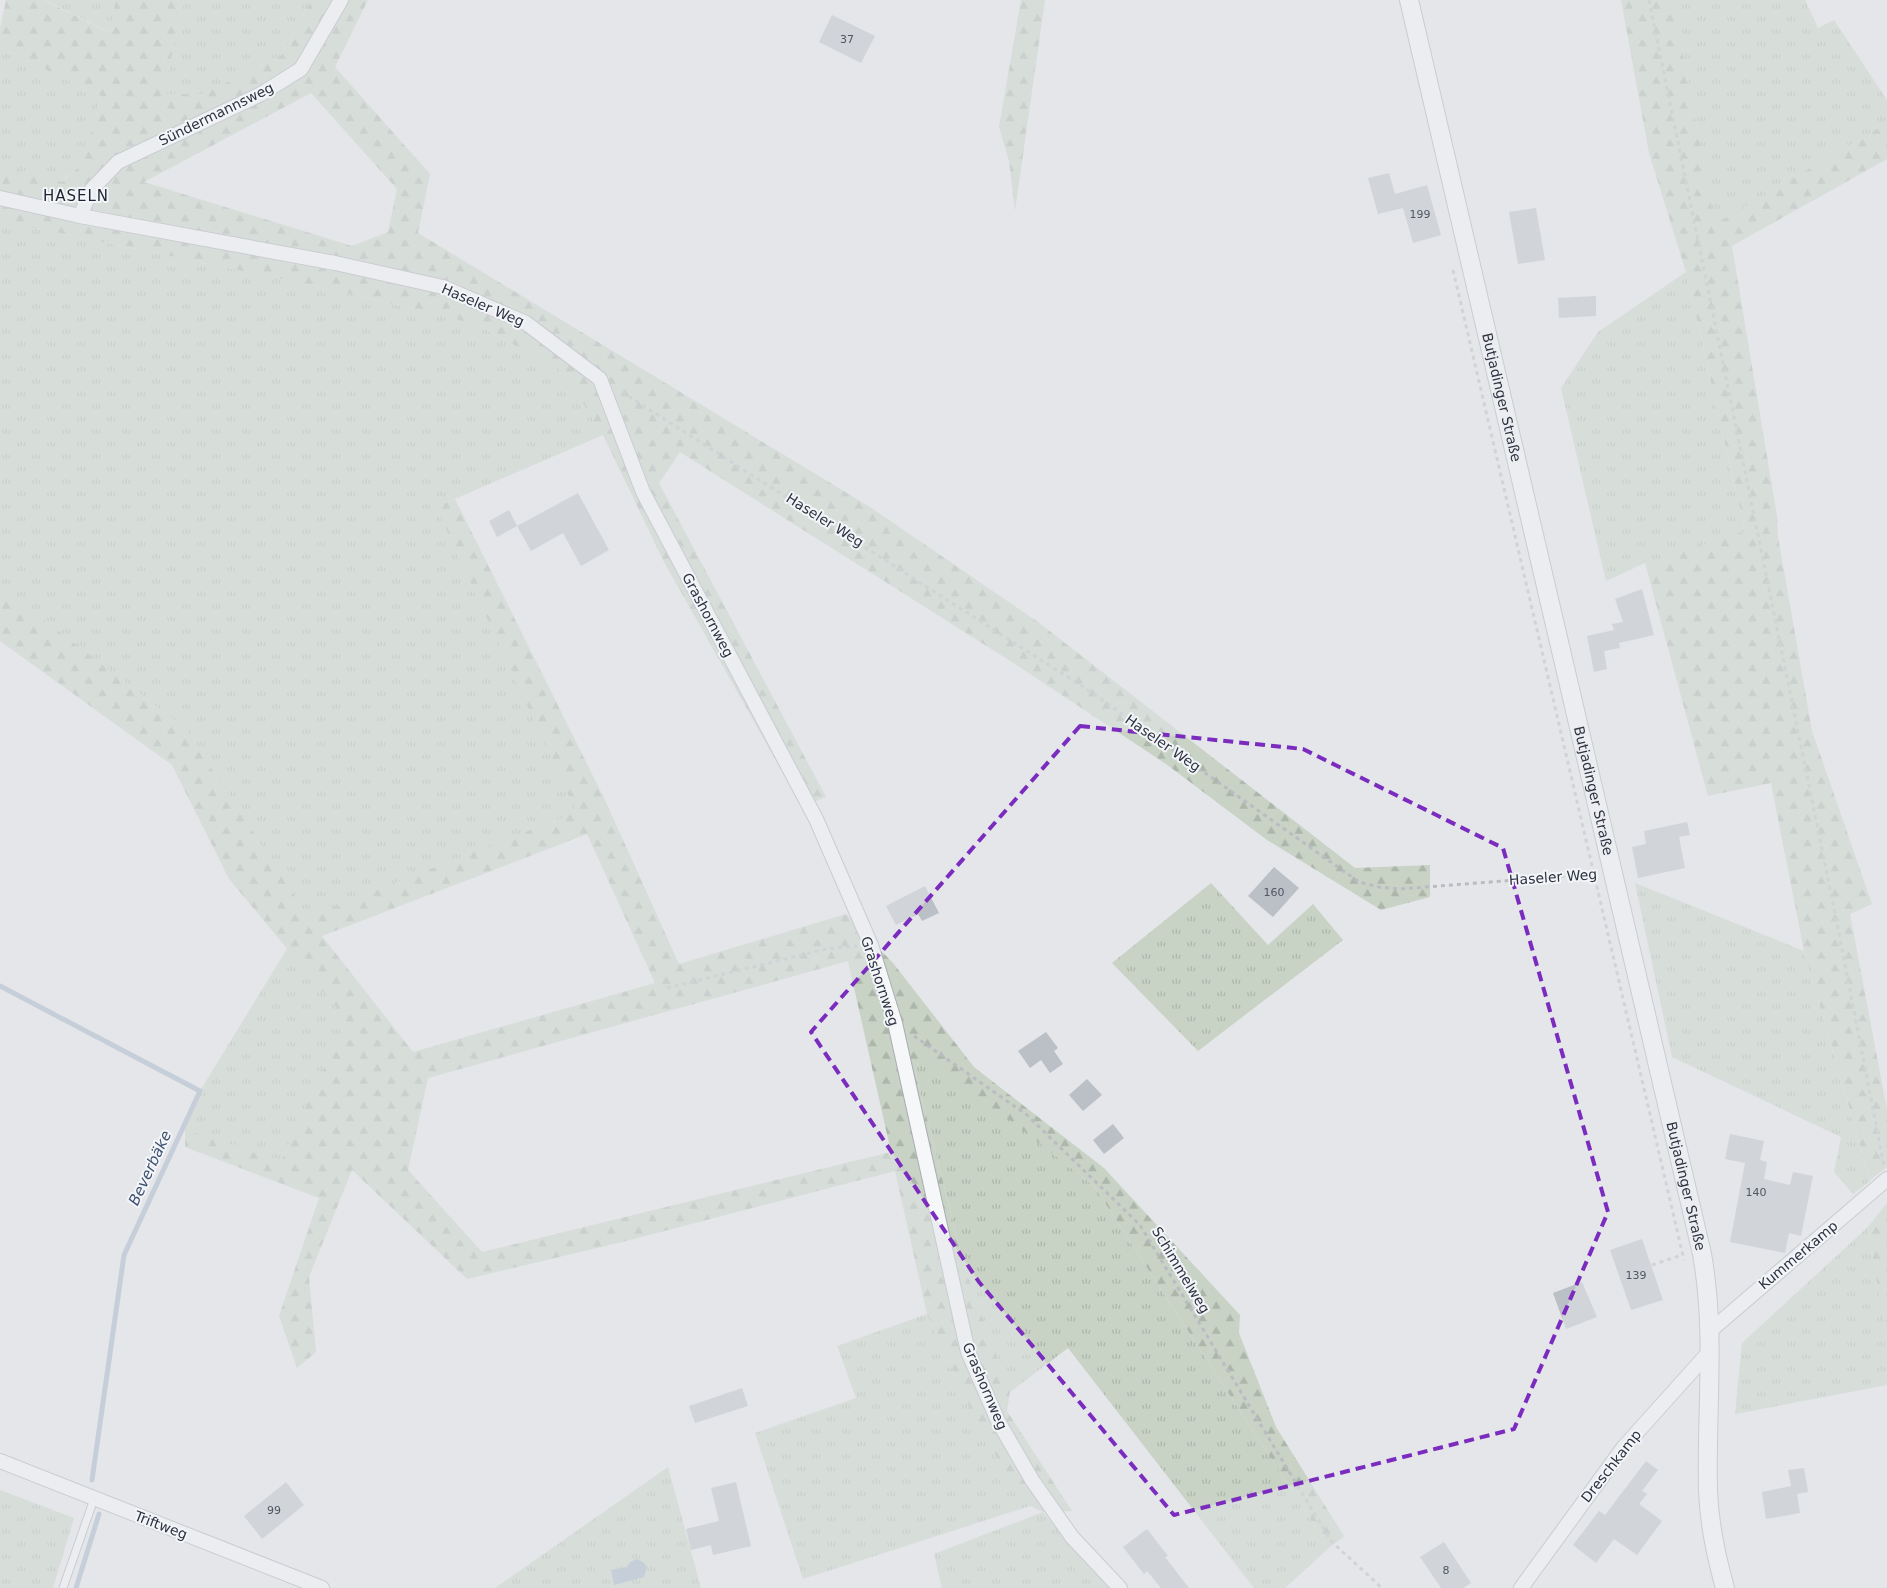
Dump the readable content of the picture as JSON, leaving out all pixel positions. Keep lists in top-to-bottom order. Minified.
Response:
{"streets":{"street":["Sündermannsweg","Haseler Weg","Butjadinger Straße","Grashornweg","Kummerkamp","Dreschkamp","Triftweg"],"path":["Schimmelweg"]},"crossings":[["Sündermannsweg","Haseler Weg"],["Haseler Weg","Butjadinger Straße"],["Haseler Weg","Grashornweg"],["Butjadinger Straße","Kummerkamp"],["Butjadinger Straße","Dreschkamp"],["Grashornweg","Schimmelweg"]],"districts":["HASELN"],"water":["Beverbäke"],"house_numbers":["37","199","160","140","139","99","8"]}
